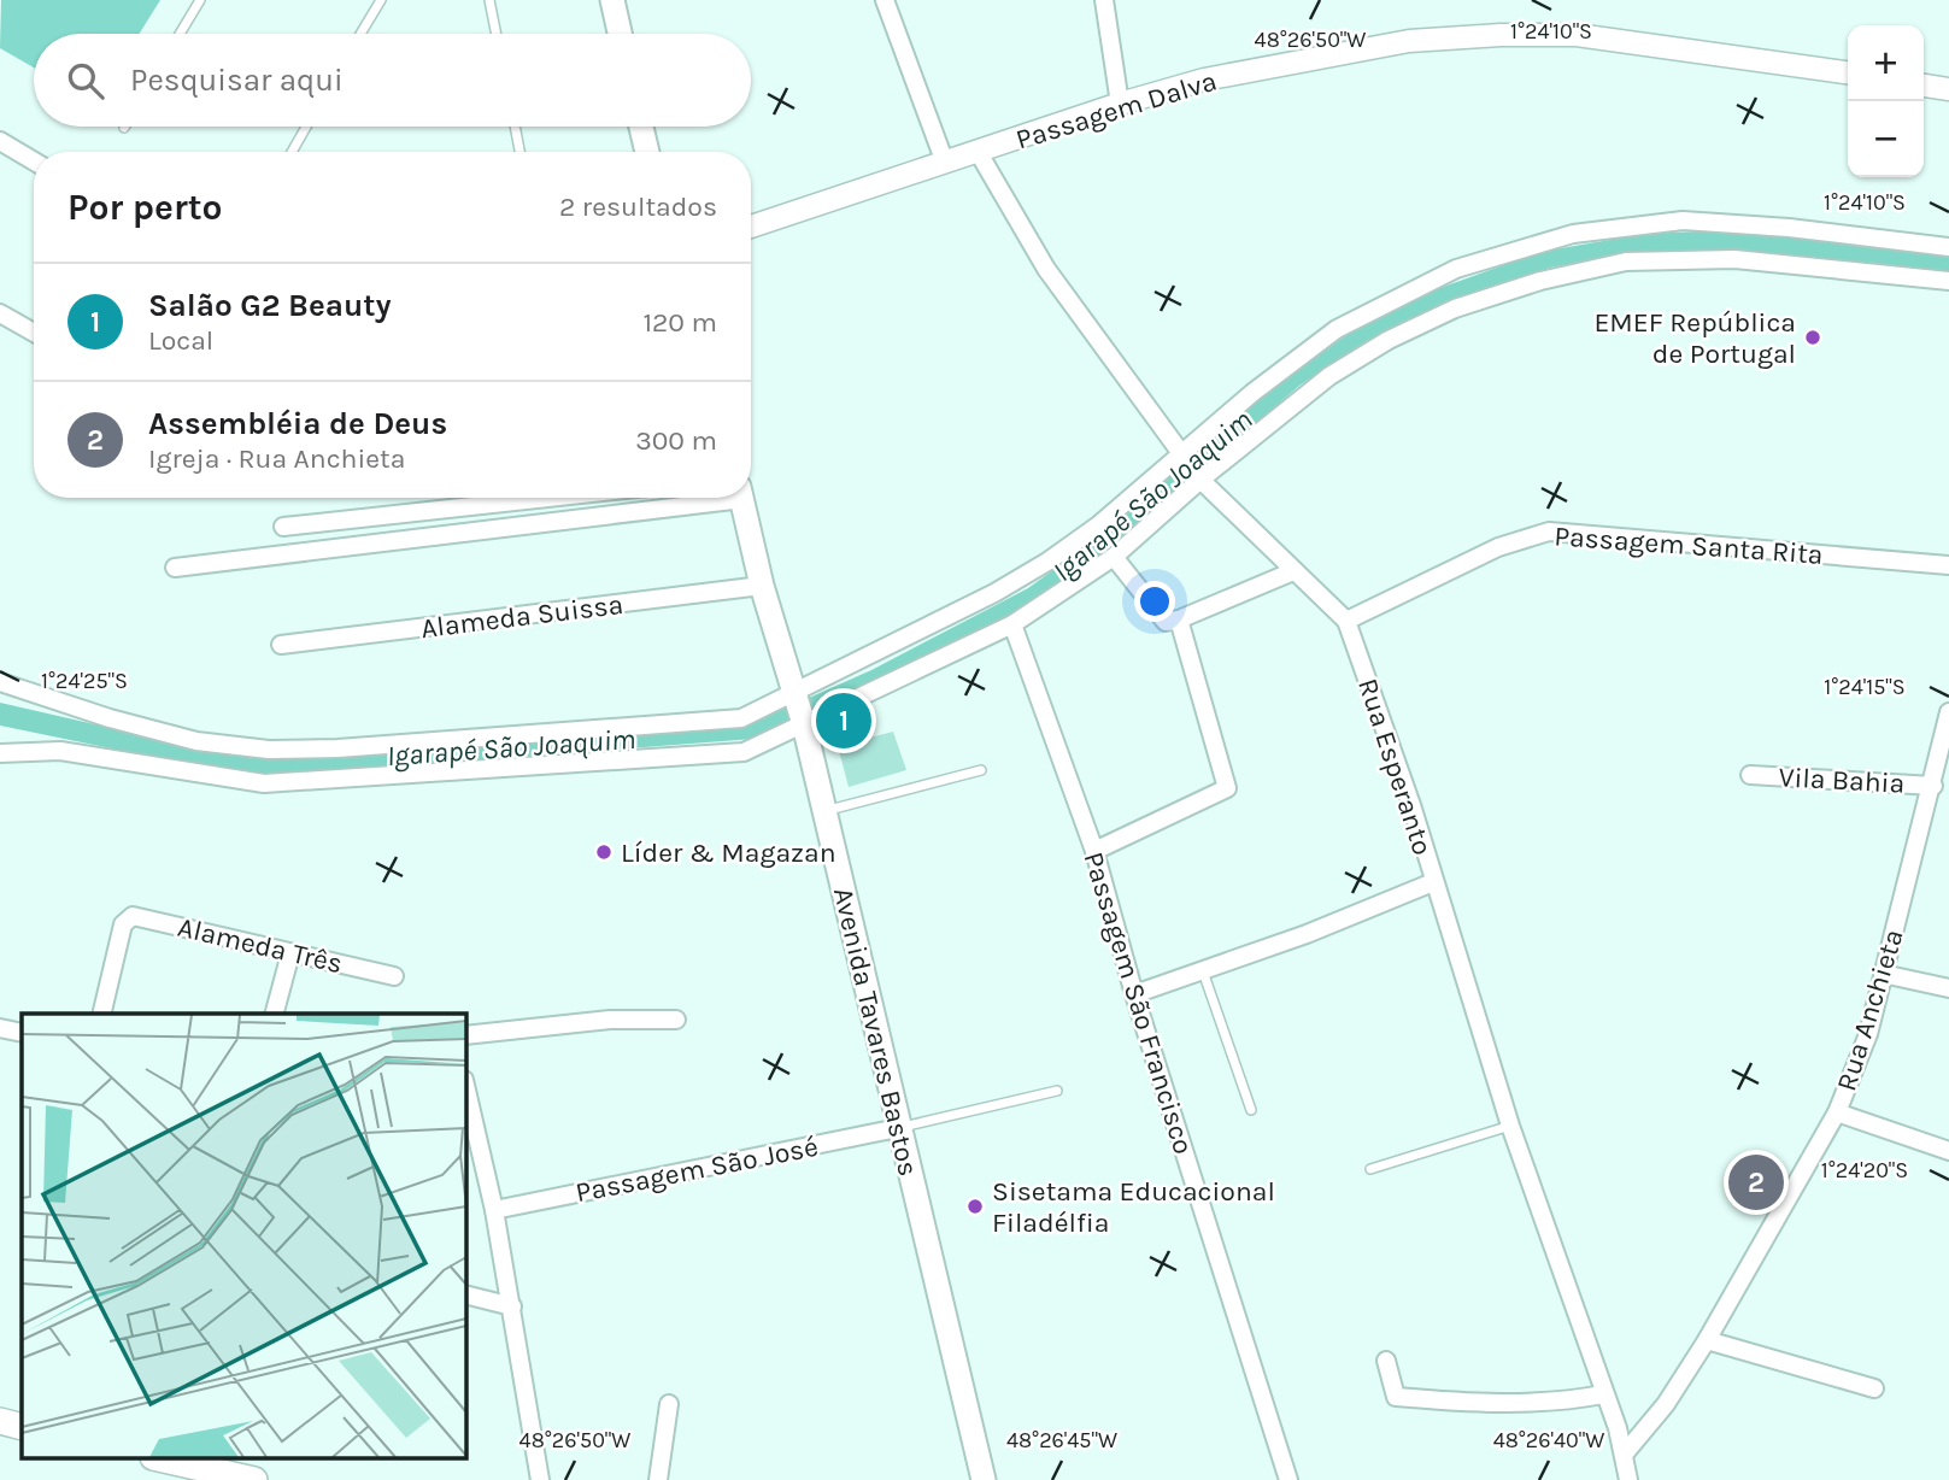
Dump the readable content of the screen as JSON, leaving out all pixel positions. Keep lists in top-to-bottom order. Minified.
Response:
{"streets":{"main road":["Avenida Tavares Bastos"],"street":["Passagem Dalva","Passagem Santa Rita","Alameda Suissa","Rua Esperanto","Vila Bahia","Alameda Três","Passagem São Francisco","Rua Anchieta","Passagem São José"]},"crossings":[["Passagem Dalva","Rua Esperanto"],["Passagem Santa Rita","Rua Esperanto"],["Alameda Suissa","Avenida Tavares Bastos"],["Rua Esperanto","Rua Anchieta"],["Vila Bahia","Rua Anchieta"],["Avenida Tavares Bastos","Passagem São José"]],"water":["Igarapé São Joaquim"],"places":["EMEF República de Portugal","Líder & Magazan","Sisetama Educacional Filadélfia"],"page":{"map_buttons":["+","−"],"search":"Pesquisar aqui","heading":["Por perto","2 resultados"],"list":[{"mark":"1","name":"Salão G2 Beauty","note":"Local","value":"120 m"},{"mark":"2","name":"Assembléia de Deus","note":"Igreja · Rua Anchieta","value":"300 m"}],"pins":["1","2"]},"coordinates":["1°24'10\"S","48°26'50\"W","1°24'25\"S","1°24'15\"S","1°24'20\"S","48°26'45\"W","48°26'40\"W"]}
